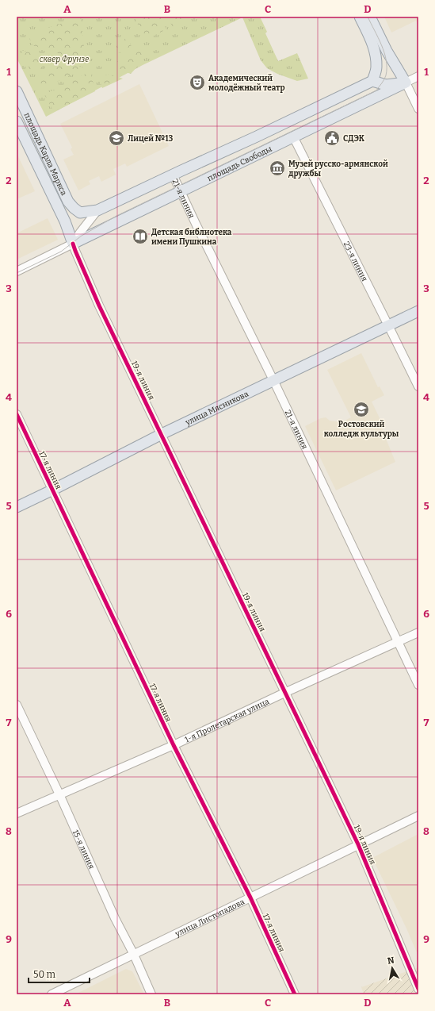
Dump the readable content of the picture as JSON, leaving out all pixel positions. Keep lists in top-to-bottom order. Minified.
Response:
{"streets":{"main road":["площадь Карла Маркса","площадь Свободы","улица Мясникова"],"street":["21-я линия","23-я линия","19-я линия","17-я линия","1-я Пролетарская улица","15-я линия","улица Листопадова"]},"crossings":[["площадь Карла Маркса","площадь Свободы"],["площадь Карла Маркса","19-я линия"],["площадь Свободы","21-я линия"],["площадь Свободы","23-я линия"],["площадь Свободы","19-я линия"],["21-я линия","улица Мясникова"],["21-я линия","1-я Пролетарская улица"],["23-я линия","улица Мясникова"],["19-я линия","улица Мясникова"],["19-я линия","1-я Пролетарская улица"],["19-я линия","улица Листопадова"],["улица Мясникова","17-я линия"],["17-я линия","1-я Пролетарская улица"],["17-я линия","улица Листопадова"],["1-я Пролетарская улица","15-я линия"],["15-я линия","улица Листопадова"]],"parks":["сквер Фрунзе"],"places":{"theatre":["Академический молодёжный театр"],"school or university":["Лицей №13","Ростовский колледж культуры"],"public building":["СДЭК"],"museum":["Музей русско-армянской дружбы"],"library":["Детская библиотека имени Пушкина"]},"scale_bar":"50 m","north":"top","grid":{"columns":["A","B","C","D"],"rows":["1","2","3","4","5","6","7","8","9"]}}
